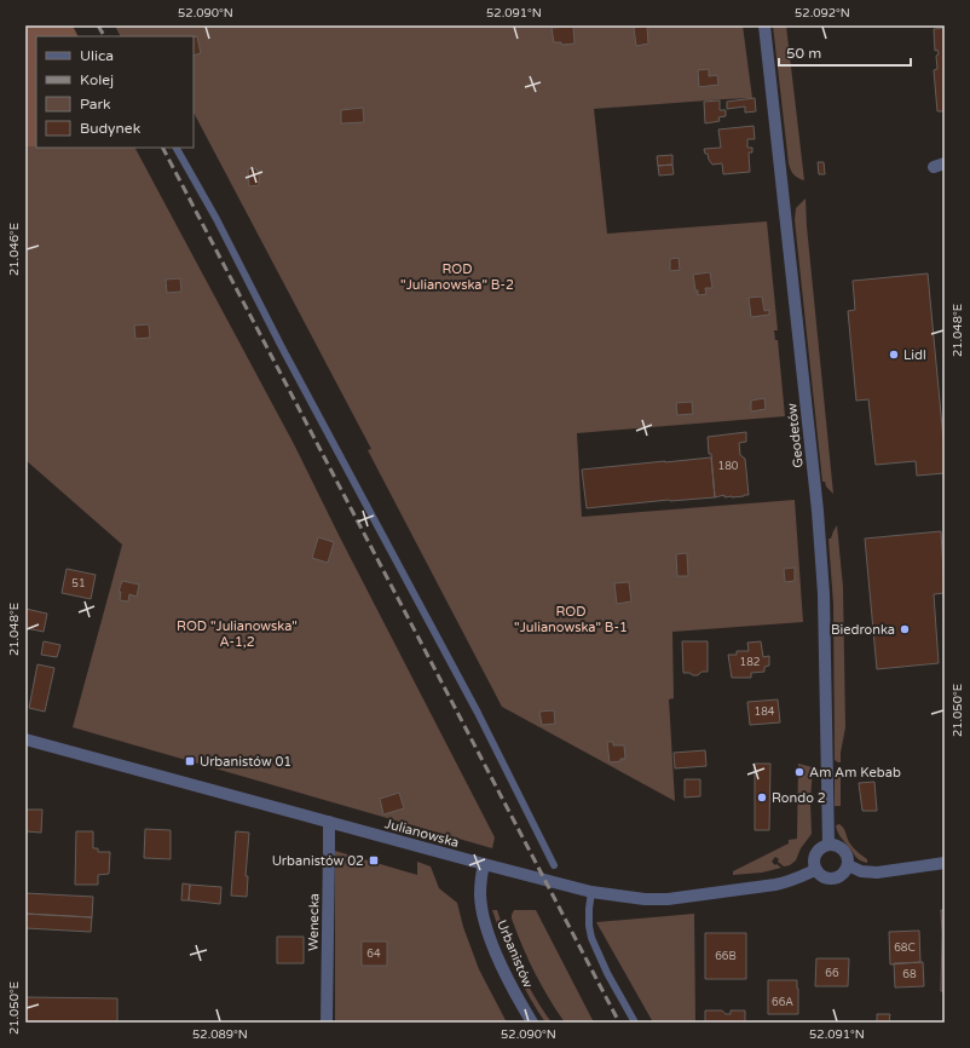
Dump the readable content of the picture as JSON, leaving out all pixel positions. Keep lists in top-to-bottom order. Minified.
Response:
{"streets":{"street":["Geodetów","Julianowska","Wenecka","Urbanistów"]},"crossings":[["Geodetów","Julianowska"],["Julianowska","Wenecka"],["Julianowska","Urbanistów"]],"parks":["ROD \"Julianowska\" B-2","ROD \"Julianowska\" B-1","ROD \"Julianowska\" A-1,2"],"places":{"other":["Lidl","Biedronka","Am Am Kebab","Rondo 2"],"transit":["Urbanistów 01","Urbanistów 02"]},"house_numbers":["180","51","182","184","68C","64","66B","66","68","66A"],"legend":["Ulica","Kolej","Park","Budynek"],"scale_bar":"50 m","coordinates":["52.090°N","52.091°N","52.092°N","21.046°E","21.048°E","21.050°E","52.089°N"]}
